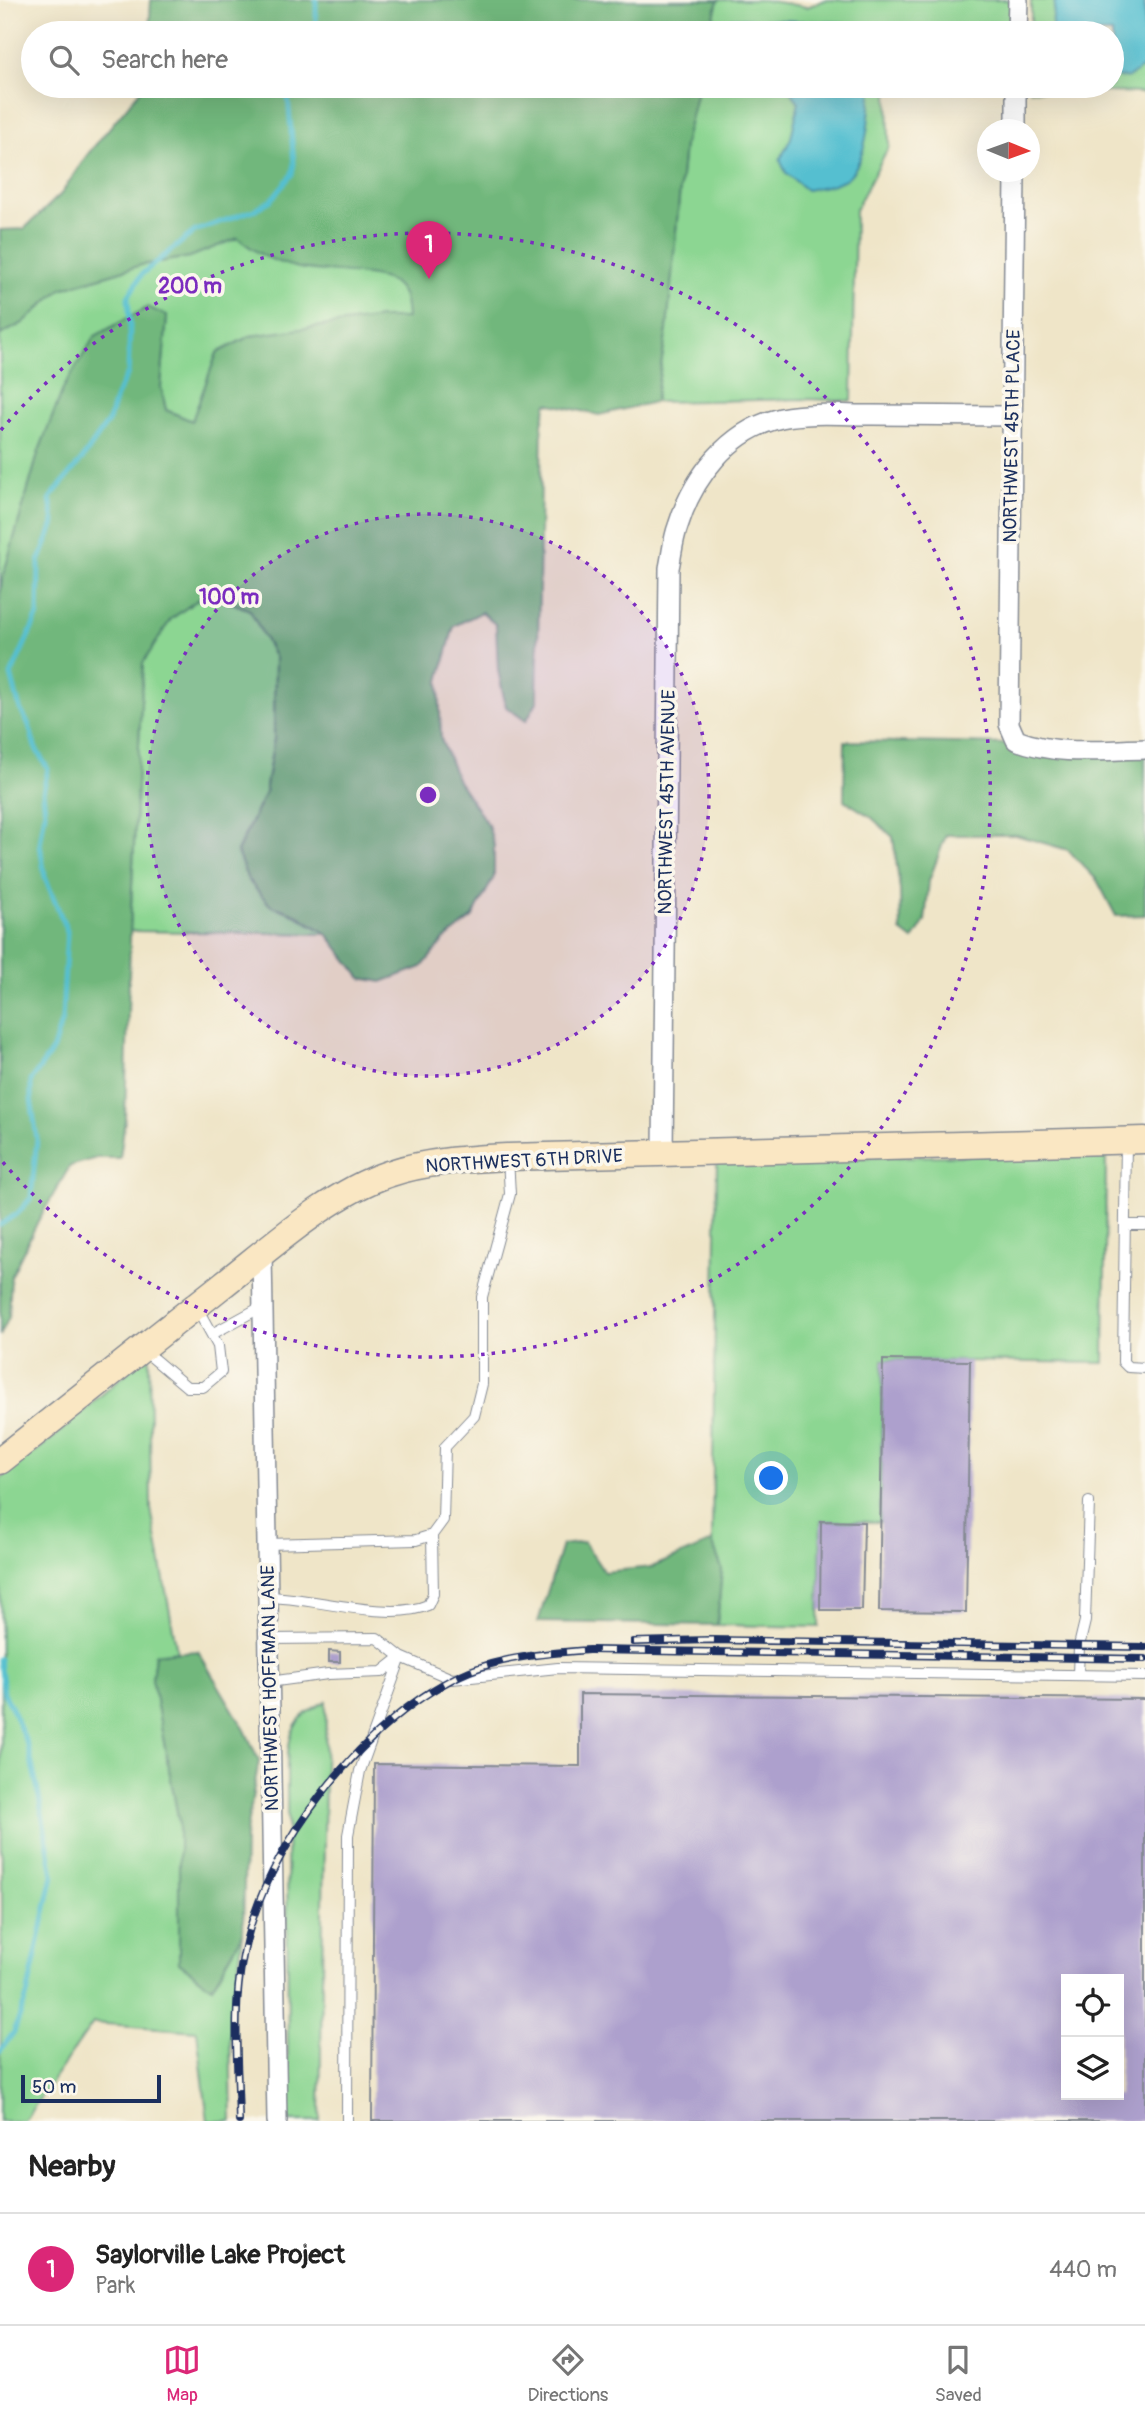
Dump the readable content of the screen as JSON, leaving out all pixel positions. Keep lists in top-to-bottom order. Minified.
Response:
{"streets":{"main road":["NORTHWEST 6TH DRIVE"],"street":["NORTHWEST 45TH PLACE","NORTHWEST 45TH AVENUE","NORTHWEST HOFFMAN LANE"]},"crossings":[["NORTHWEST 45TH PLACE","NORTHWEST 45TH AVENUE"],["NORTHWEST 45TH AVENUE","NORTHWEST 6TH DRIVE"],["NORTHWEST 6TH DRIVE","NORTHWEST HOFFMAN LANE"]],"scale_bar":"50 m","north":"right","page":{"search":"Search here","pins":"1","scale":"50 m","heading":"Nearby","list":[{"mark":"1","name":"Saylorville Lake Project","note":"Park","value":"440 m"}],"nav":["Map","Directions","Saved"]},"rings":["200 m","100 m"]}
